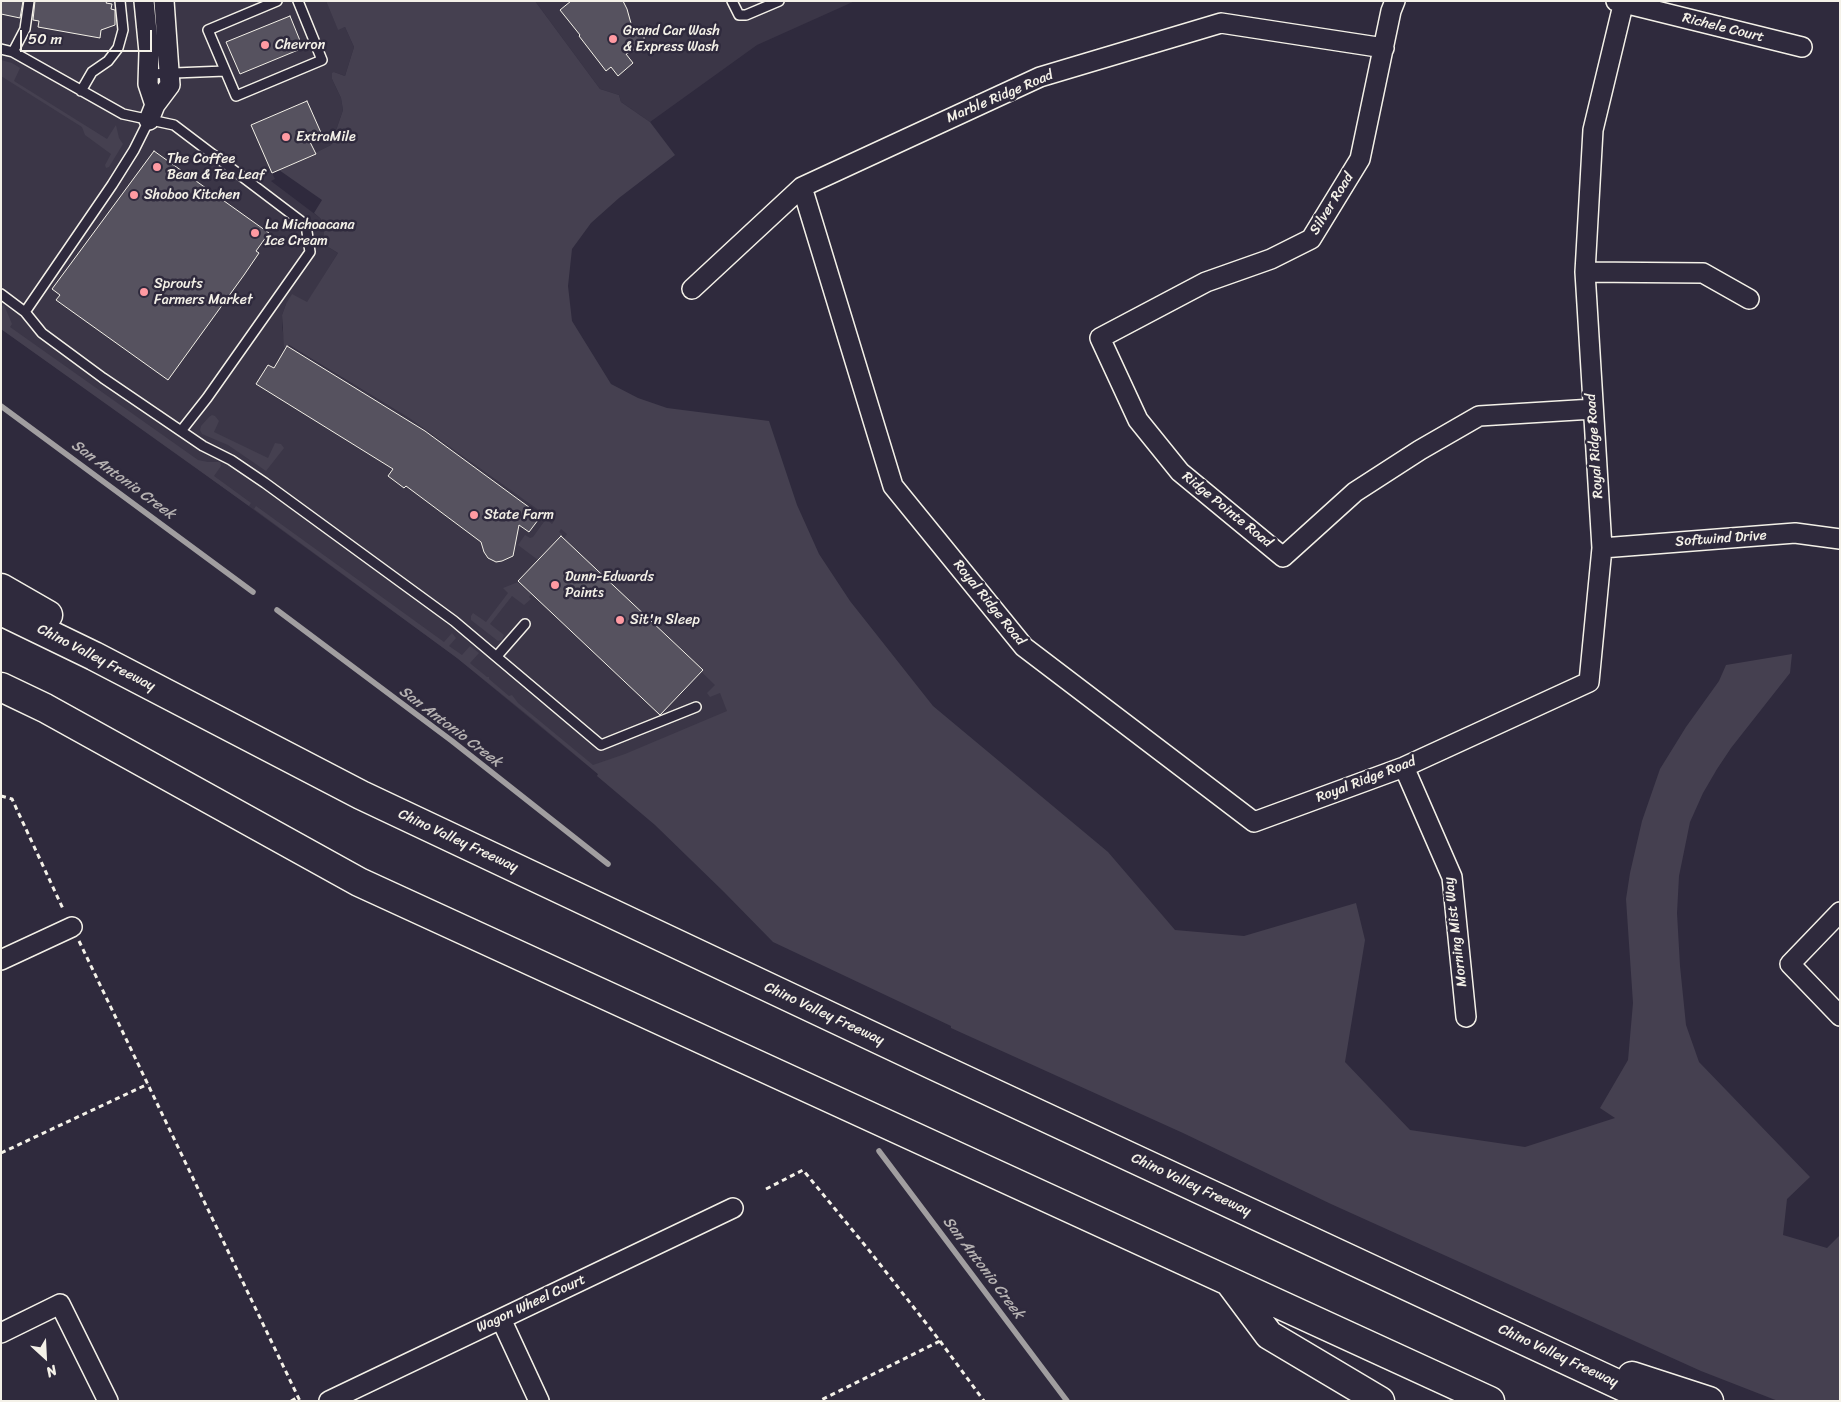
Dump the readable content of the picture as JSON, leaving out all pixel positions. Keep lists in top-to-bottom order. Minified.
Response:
{"streets":{"highway":["Chino Valley Freeway"],"street":["Richele Court","Marble Ridge Road","Silver Road","Royal Ridge Road","Ridge Pointe Road","Softwind Drive","Morning Mist Way","Wagon Wheel Court"]},"crossings":[["Richele Court","Royal Ridge Road"],["Marble Ridge Road","Silver Road"],["Marble Ridge Road","Royal Ridge Road"],["Silver Road","Ridge Pointe Road"],["Royal Ridge Road","Ridge Pointe Road"],["Royal Ridge Road","Softwind Drive"],["Royal Ridge Road","Morning Mist Way"]],"water":["San Antonio Creek"],"places":["Grand Car Wash & Express Wash","Chevron","ExtraMile","The Coffee Bean & Tea Leaf","Shoboo Kitchen","La Michoacana Ice Cream","Sprouts Farmers Market","State Farm","Dunn-Edwards Paints","Sit'n Sleep"],"scale_bar":"50 m","north":"bottom right"}
